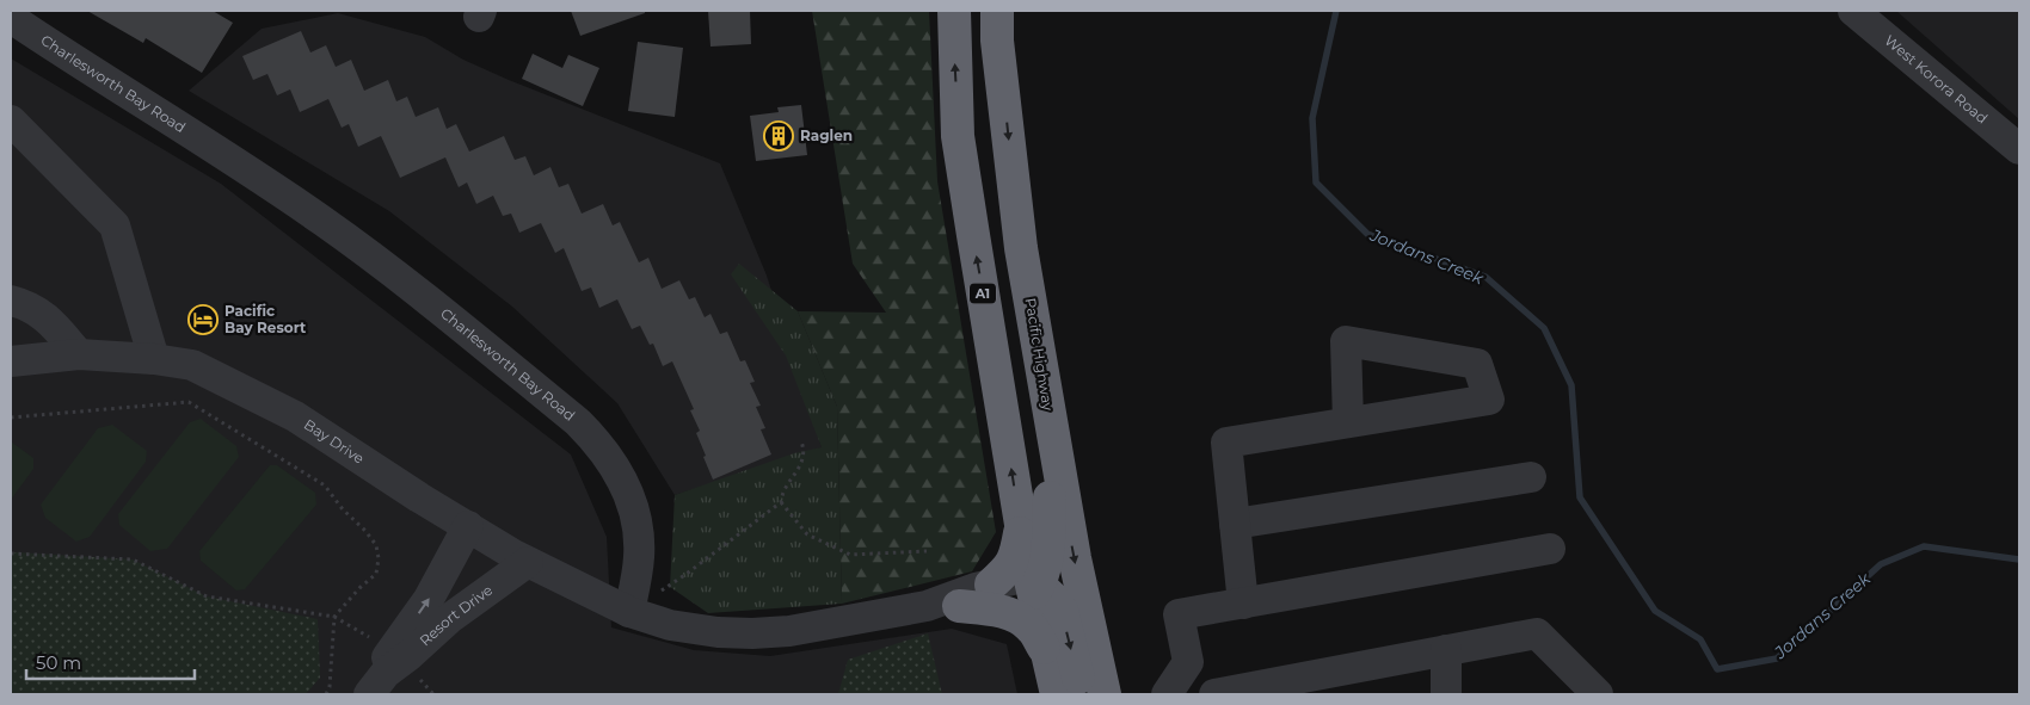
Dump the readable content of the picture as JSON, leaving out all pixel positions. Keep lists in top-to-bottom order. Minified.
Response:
{"streets":{"highway":["A1","Pacific Highway"],"street":["West Korora Road","Charlesworth Bay Road","Bay Drive","Resort Drive"]},"crossings":[["Charlesworth Bay Road","Bay Drive"],["Bay Drive","Resort Drive"]],"water":["Jordans Creek"],"places":{"building":["Raglen"],"hotel":["Pacific Bay Resort"]},"scale_bar":"50 m"}
